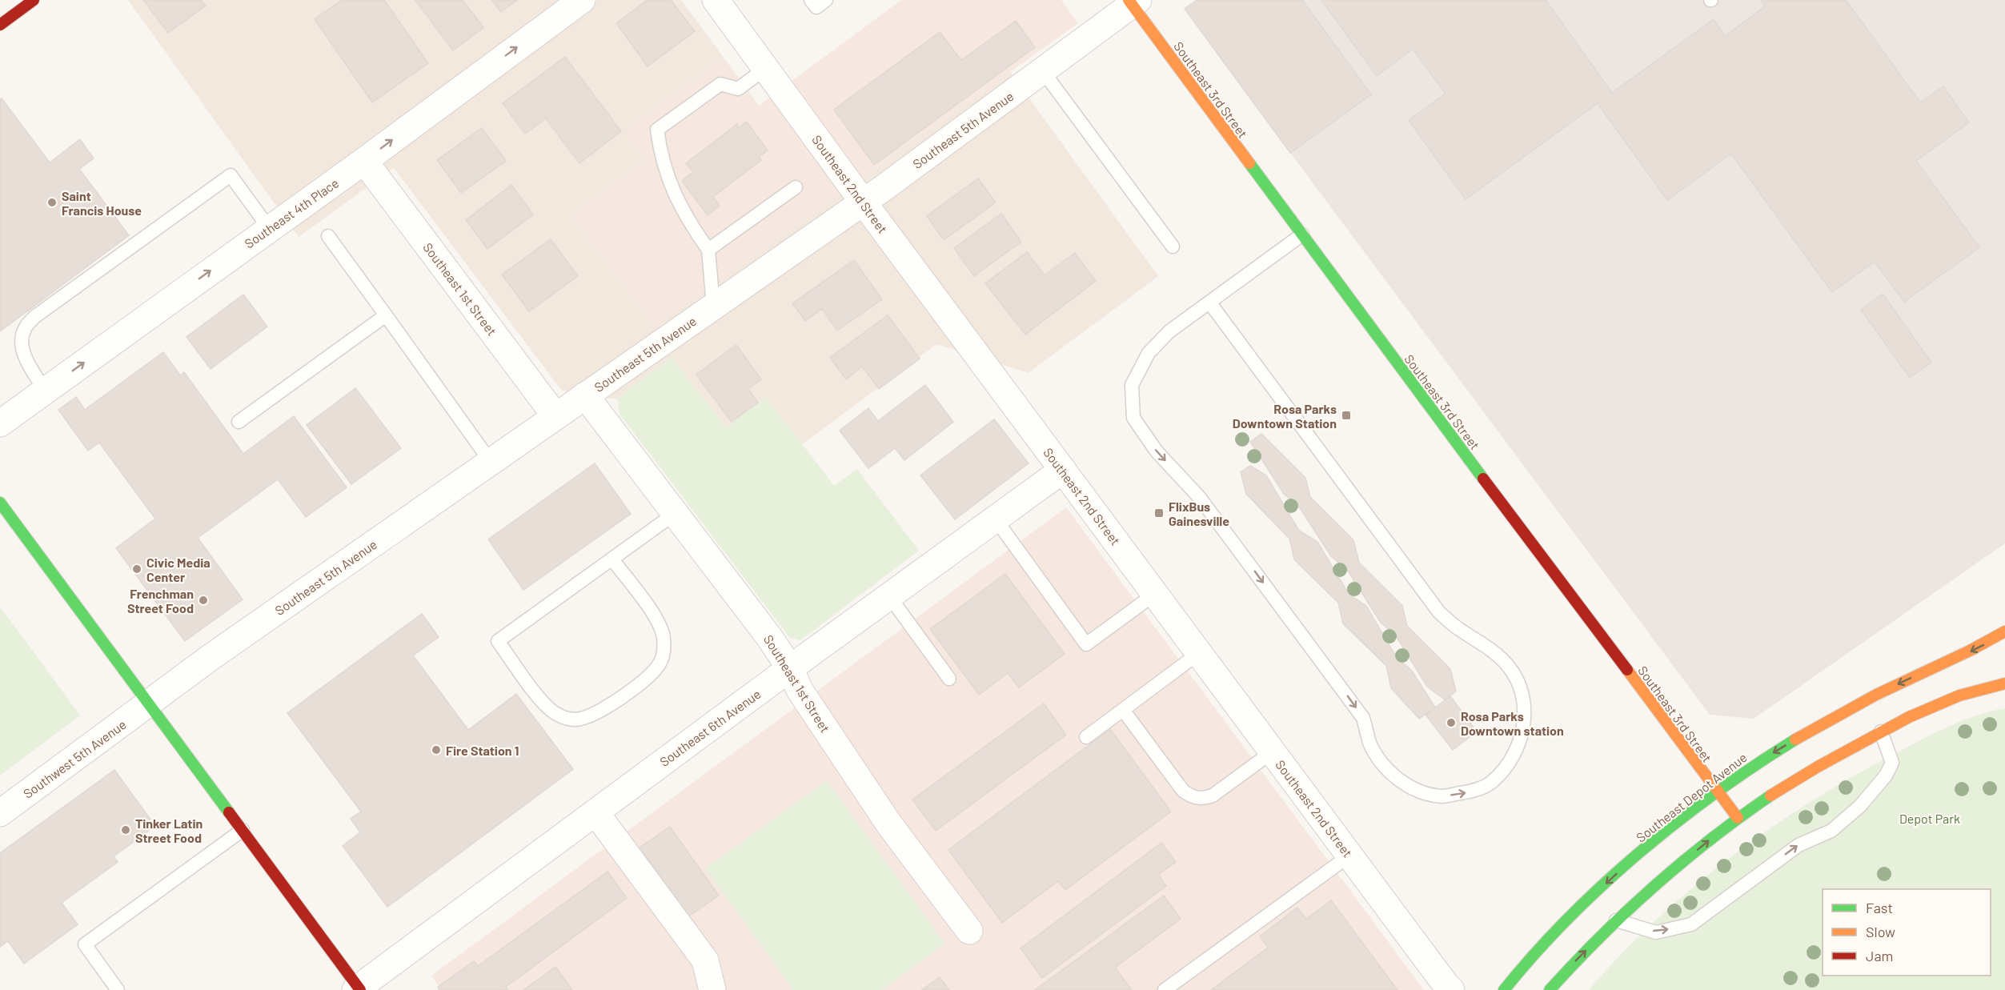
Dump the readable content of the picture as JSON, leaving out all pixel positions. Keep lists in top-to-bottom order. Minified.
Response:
{"streets":{"street":["Southeast 3rd Street","Southeast 5th Avenue","Southeast 2nd Street","Southeast 4th Place","Southeast 1st Street","Southeast 6th Avenue","Southwest 5th Avenue","Southeast Depot Avenue"]},"crossings":[["Southeast 3rd Street","Southeast 5th Avenue"],["Southeast 3rd Street","Southeast Depot Avenue"],["Southeast 5th Avenue","Southeast 2nd Street"],["Southeast 5th Avenue","Southeast 1st Street"],["Southeast 5th Avenue","Southwest 5th Avenue"],["Southeast 2nd Street","Southeast 6th Avenue"],["Southeast 4th Place","Southeast 1st Street"],["Southeast 1st Street","Southeast 6th Avenue"]],"one_way":["Southeast 4th Place"],"parks":["Depot Park"],"places":{"other":["Saint Francis House","Civic Media Center","Frenchman Street Food","Rosa Parks Downtown station","Fire Station 1","Tinker Latin Street Food"],"transit":["Rosa Parks Downtown Station","FlixBus Gainesville"]},"legend":["Fast","Slow","Jam"]}
